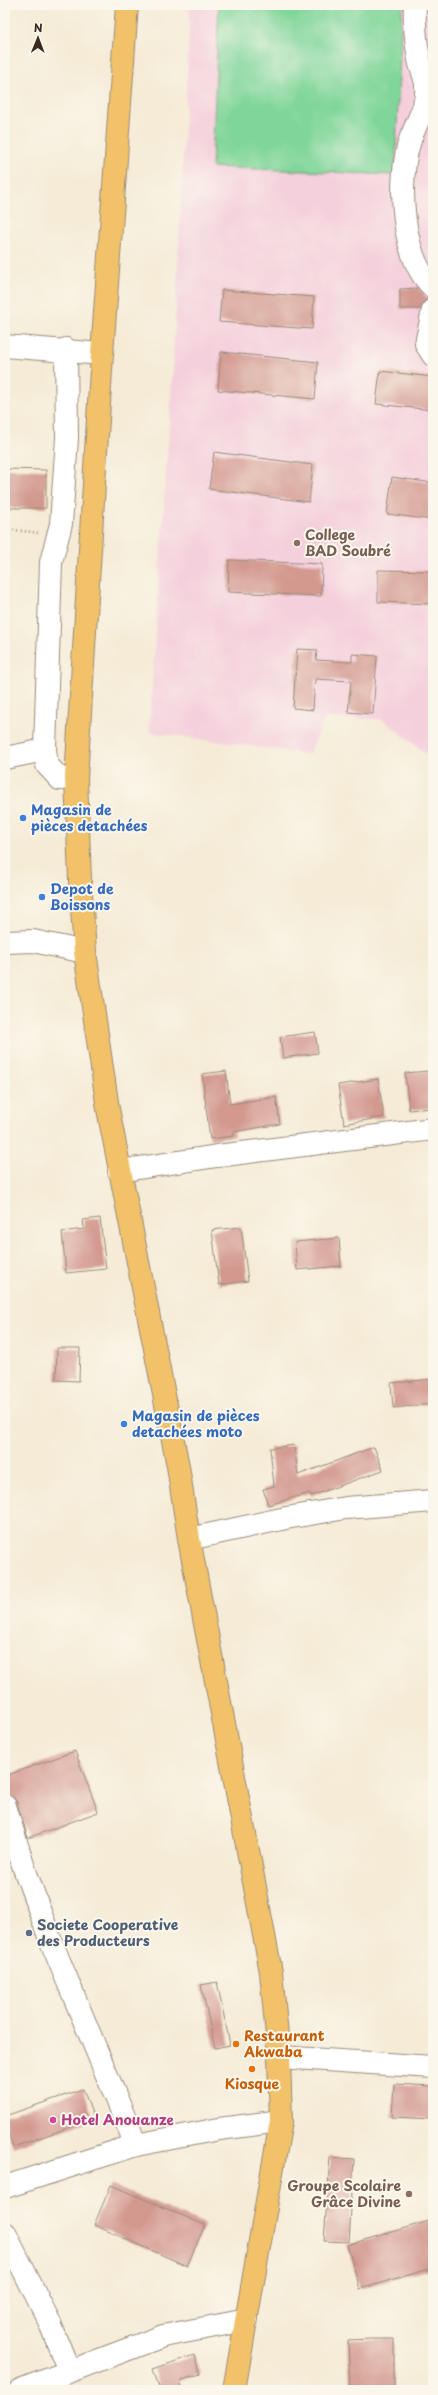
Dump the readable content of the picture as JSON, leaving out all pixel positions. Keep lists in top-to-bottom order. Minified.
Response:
{"places":["College BAD Soubré","Magasin de pièces detachées","Depot de Boissons","Magasin de pièces detachées moto","Societe Cooperative des Producteurs","Restaurant Akwaba","Kiosque","Hotel Anouanze","Groupe Scolaire Grâce Divine"],"north":"top"}
